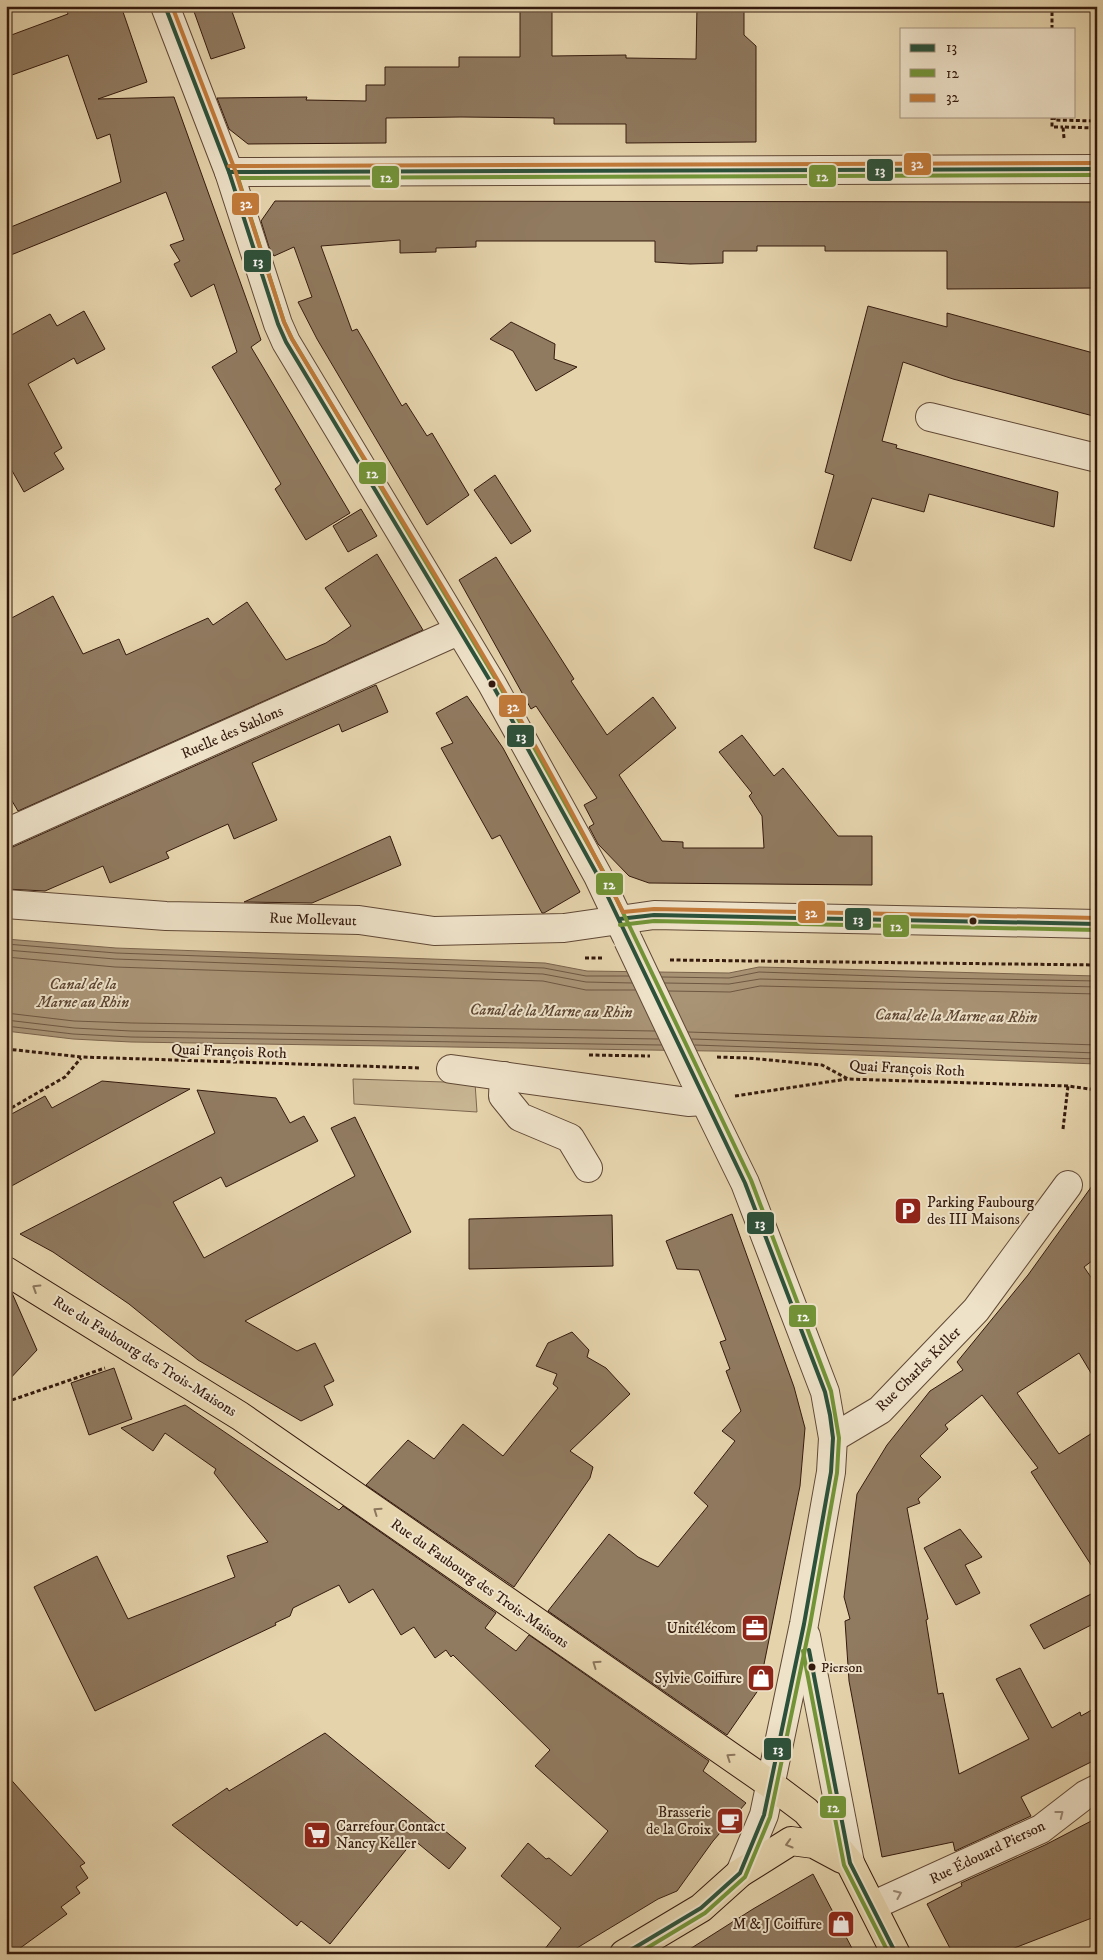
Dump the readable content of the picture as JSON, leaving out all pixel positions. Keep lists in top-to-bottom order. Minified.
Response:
{"streets":{"main road":["Rue du Faubourg des Trois-Maisons"],"street":["Ruelle des Sablons","Rue Mollevaut","Rue Charles Keller","Rue Édouard Pierson"],"path":["Quai François Roth"]},"crossings":[["Rue du Faubourg des Trois-Maisons","Rue Édouard Pierson"]],"one_way":["Rue du Faubourg des Trois-Maisons","Rue Édouard Pierson"],"water":["Canal de la Marne au Rhin"],"places":{"parking":["Parking Faubourg des III Maisons"],"office":["Unitélécom"],"other":["Pierson"],"shop":["Sylvie Coiffure","M & J Coiffure"],"cafe":["Brasserie de la Croix"],"supermarket":["Carrefour Contact Nancy Keller"]},"lines":["transit line 13","transit line 32","transit line 12"],"legend":["13","12","32"]}
